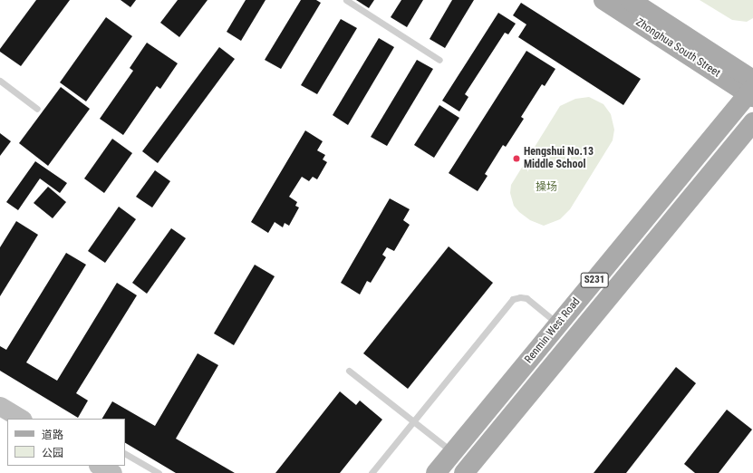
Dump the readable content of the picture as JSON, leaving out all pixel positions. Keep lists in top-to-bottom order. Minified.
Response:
{"streets":{"main road":["Zhonghua South Street","S231","Renmin West Road"]},"crossings":[["Zhonghua South Street","Renmin West Road"]],"parks":["操场"],"places":["Hengshui No.13 Middle School"],"legend":["道路","公园"]}
